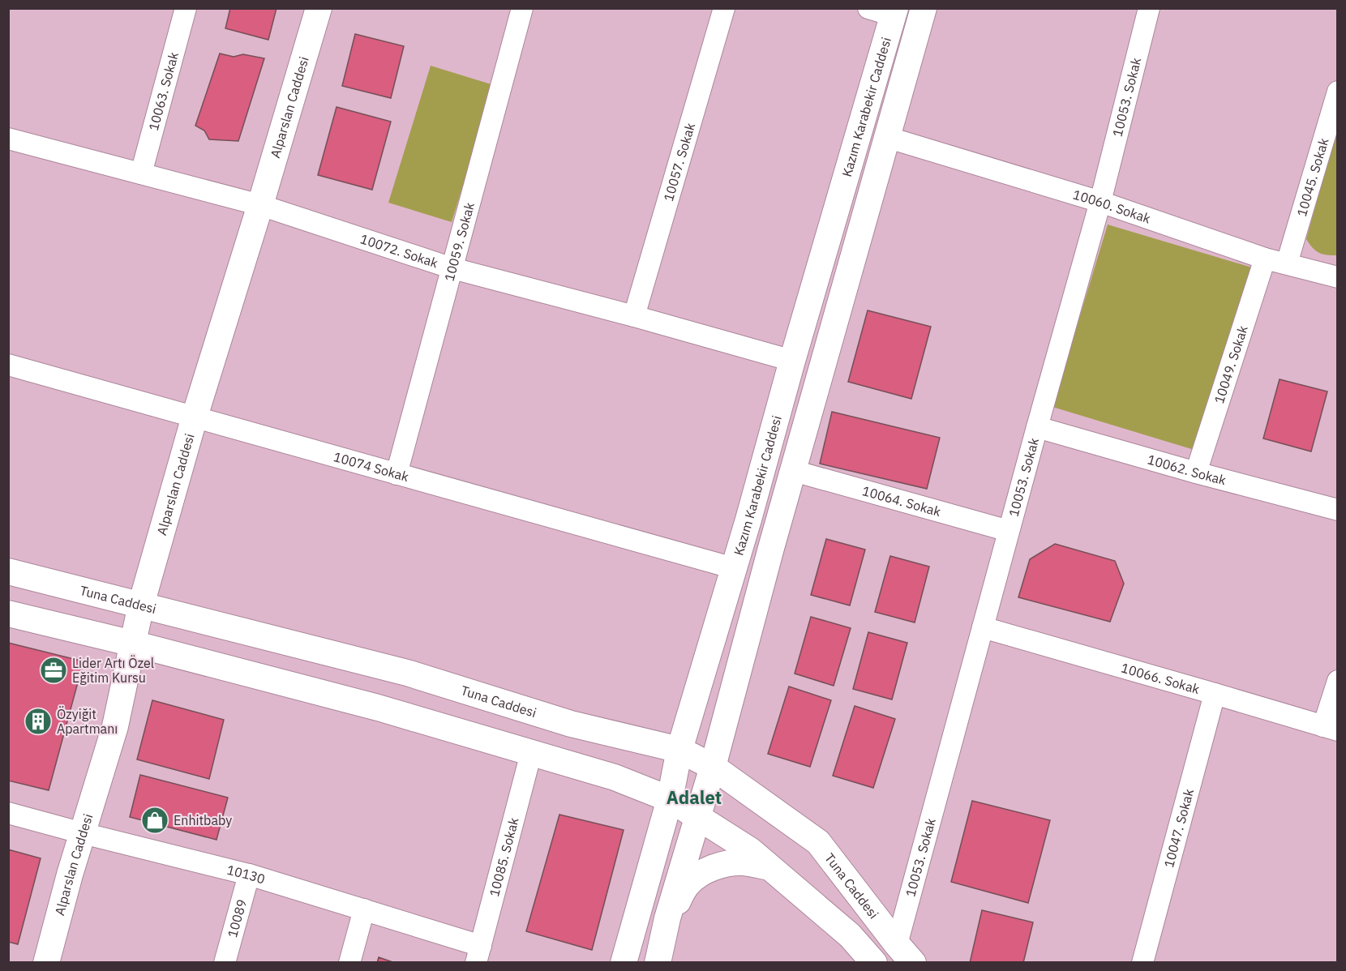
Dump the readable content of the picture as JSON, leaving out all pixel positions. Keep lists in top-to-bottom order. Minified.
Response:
{"streets":{"street":["10063. Sokak","10053. Sokak","Alparslan Caddesi","Kazım Karabekir Caddesi","10057. Sokak","10045. Sokak","10060. Sokak","10059. Sokak","10072. Sokak","10049. Sokak","10074 Sokak","10062. Sokak","10064. Sokak","Tuna Caddesi","10066. Sokak","10047. Sokak","10085. Sokak","10130","10089"]},"crossings":[["10063. Sokak","10072. Sokak"],["10053. Sokak","10060. Sokak"],["10053. Sokak","10062. Sokak"],["10053. Sokak","10064. Sokak"],["10053. Sokak","Tuna Caddesi"],["10053. Sokak","10066. Sokak"],["Alparslan Caddesi","10072. Sokak"],["Alparslan Caddesi","10074 Sokak"],["Alparslan Caddesi","Tuna Caddesi"],["Alparslan Caddesi","10130"],["Kazım Karabekir Caddesi","10060. Sokak"],["Kazım Karabekir Caddesi","10072. Sokak"],["Kazım Karabekir Caddesi","10074 Sokak"],["Kazım Karabekir Caddesi","10064. Sokak"],["Kazım Karabekir Caddesi","Tuna Caddesi"],["10057. Sokak","10072. Sokak"],["10045. Sokak","10060. Sokak"],["10060. Sokak","10049. Sokak"],["10059. Sokak","10072. Sokak"],["10059. Sokak","10074 Sokak"],["10049. Sokak","10062. Sokak"],["10066. Sokak","10047. Sokak"],["10085. Sokak","10130"],["10130","10089"]],"districts":["Adalet"],"places":{"office":["Lider Artı Özel Eğitim Kursu"],"building":["Özyiğit Apartmanı"],"shop":["Enhitbaby"]}}
